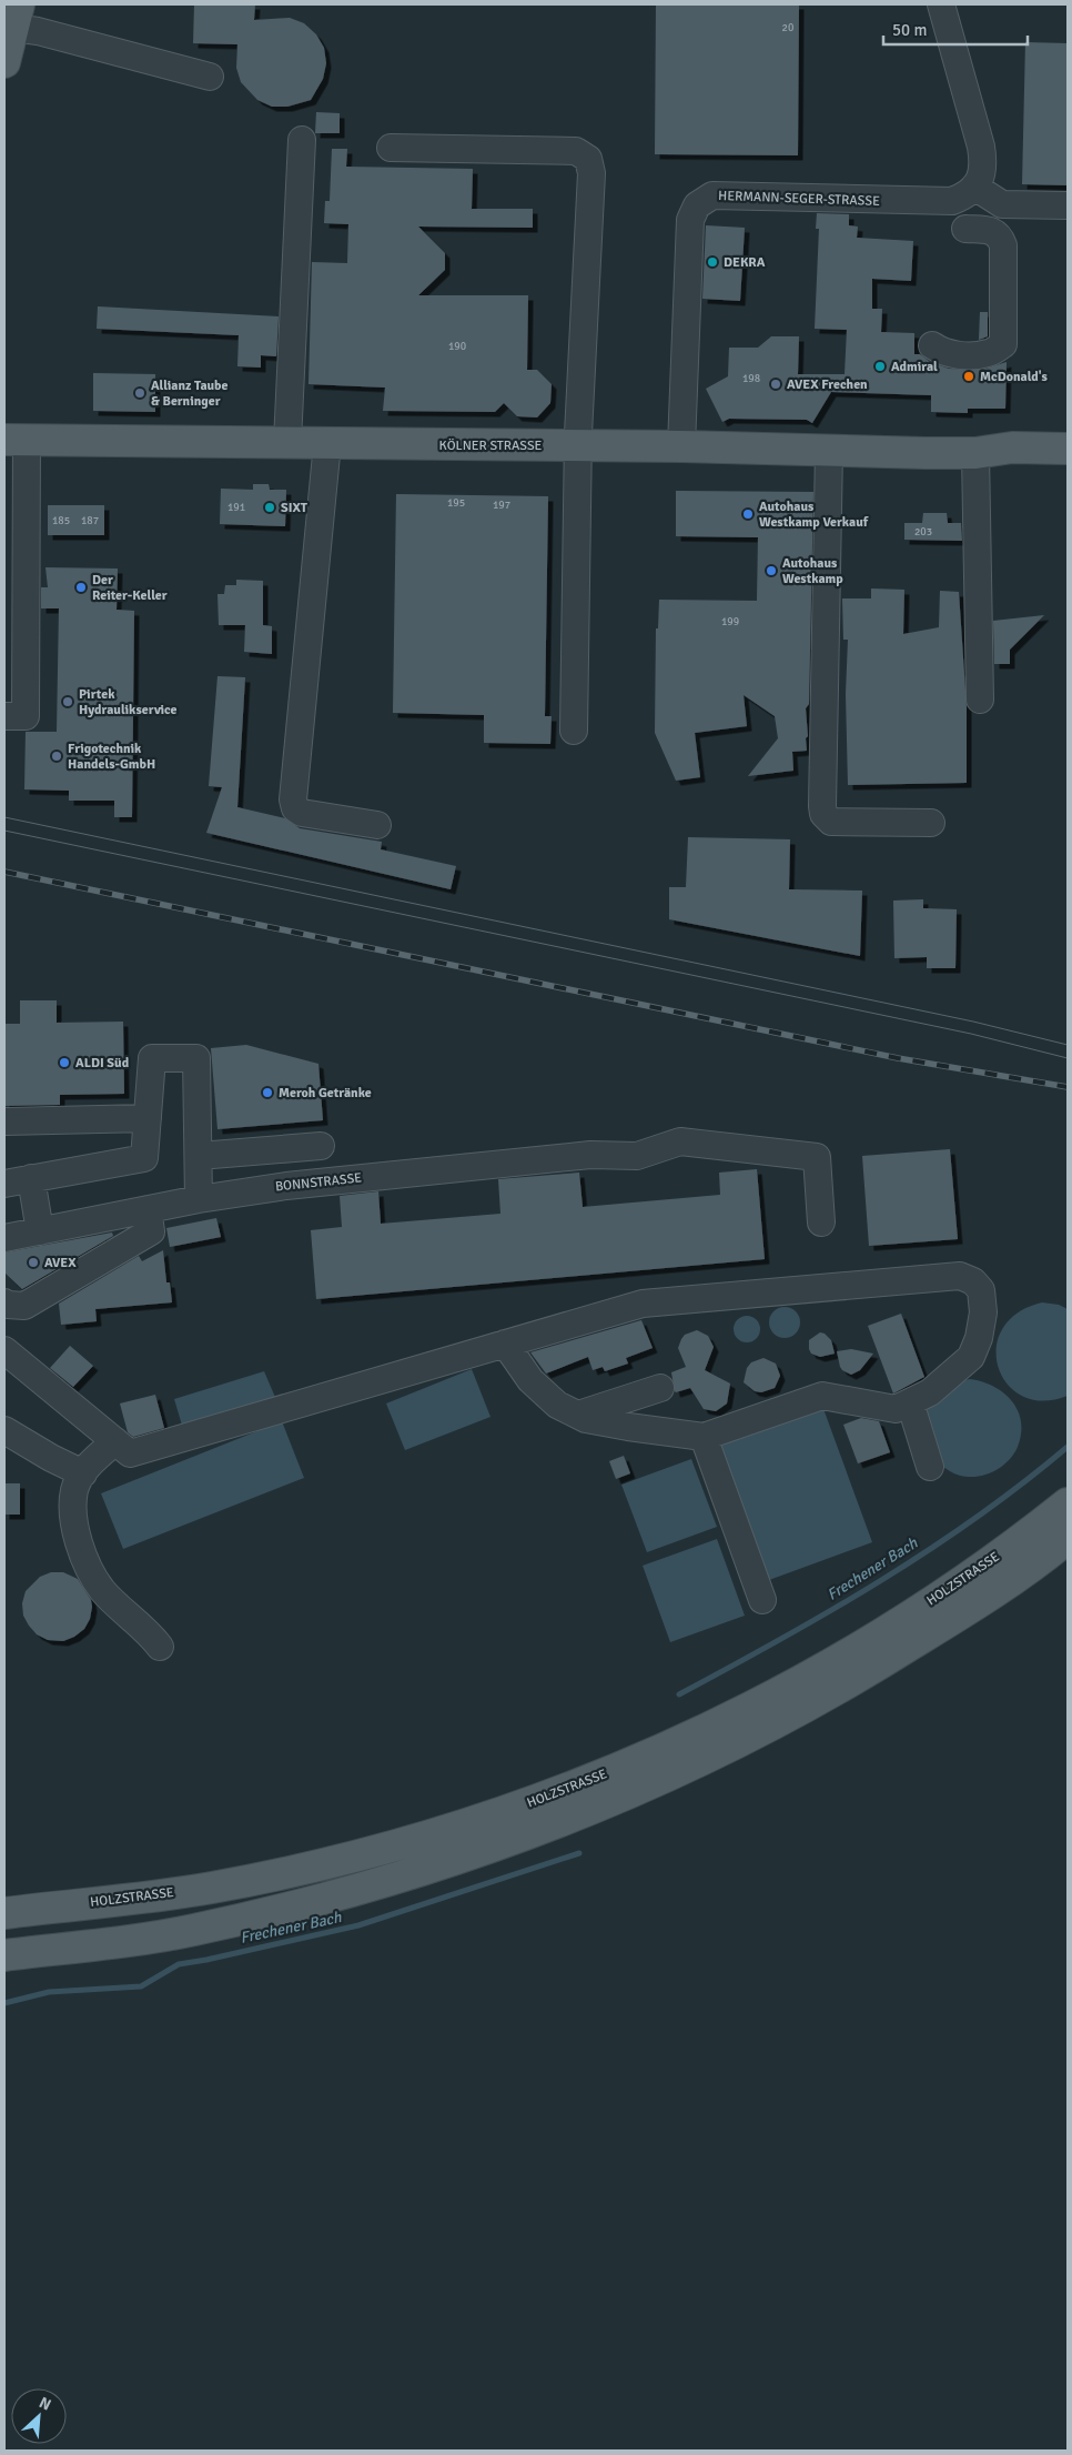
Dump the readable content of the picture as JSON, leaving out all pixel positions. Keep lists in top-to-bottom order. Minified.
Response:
{"streets":{"main road":["KÖLNER STRASSE","HOLZSTRASSE"],"street":["HERMANN-SEGER-STRASSE","BONNSTRASSE"]},"crossings":[["HERMANN-SEGER-STRASSE","KÖLNER STRASSE"]],"water":["Frechener Bach"],"places":["DEKRA","Admiral","McDonald's","AVEX Frechen","Allianz Taube & Berninger","SIXT","Autohaus Westkamp Verkauf","Autohaus Westkamp","Der Reiter-Keller","Pirtek Hydraulikservice","Frigotechnik Handels-GmbH","ALDI Süd","Meroh Getränke","AVEX"],"house_numbers":["20","190","198","195","197","191","185","187","203","199"],"scale_bar":"50 m","north":"top right"}
